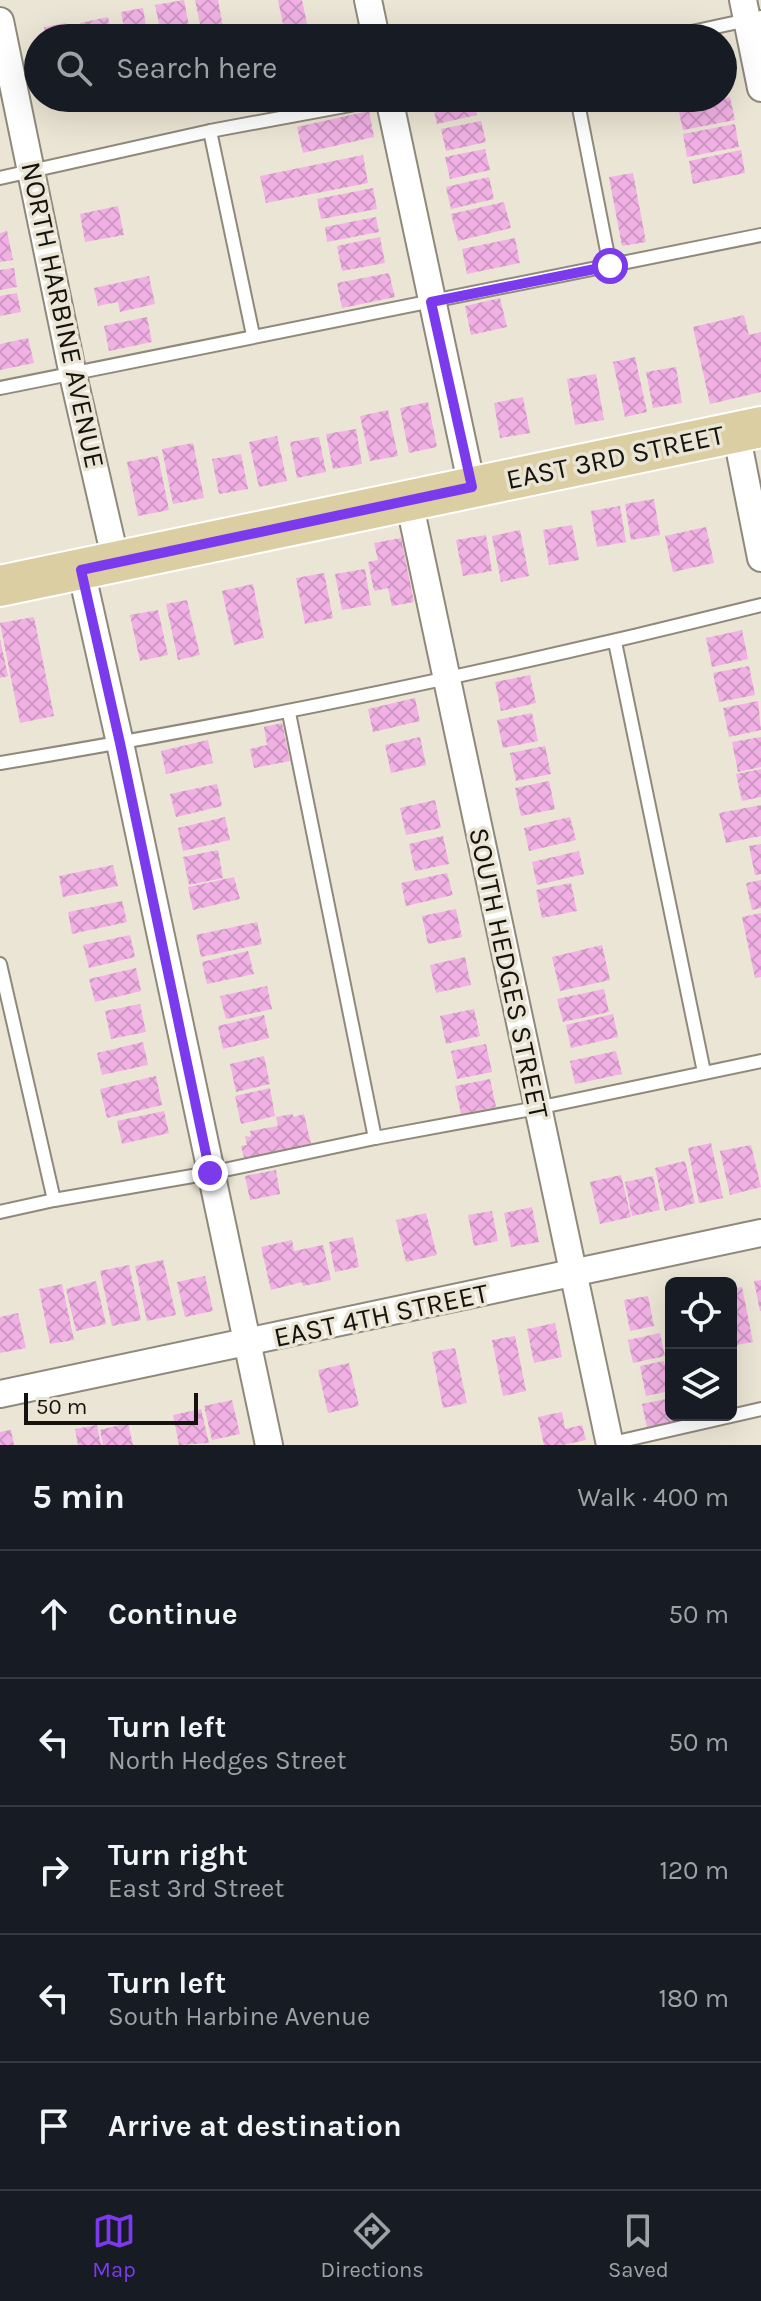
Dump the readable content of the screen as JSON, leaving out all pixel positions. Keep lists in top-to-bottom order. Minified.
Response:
{"streets":{"main road":["EAST 3RD STREET"],"street":["NORTH HARBINE AVENUE","SOUTH HEDGES STREET","EAST 4TH STREET"]},"crossings":[["NORTH HARBINE AVENUE","EAST 3RD STREET"],["NORTH HARBINE AVENUE","EAST 4TH STREET"],["EAST 3RD STREET","SOUTH HEDGES STREET"],["SOUTH HEDGES STREET","EAST 4TH STREET"]],"scale_bar":"50 m","page":{"search":"Search here","scale":"50 m","heading":["5 min","Walk · 400 m"],"list":[["Continue","50 m"],["Turn left","North Hedges Street","50 m"],["Turn right","East 3rd Street","120 m"],["Turn left","South Harbine Avenue","180 m"],"Arrive at destination"],"nav":["Map","Directions","Saved"]}}
